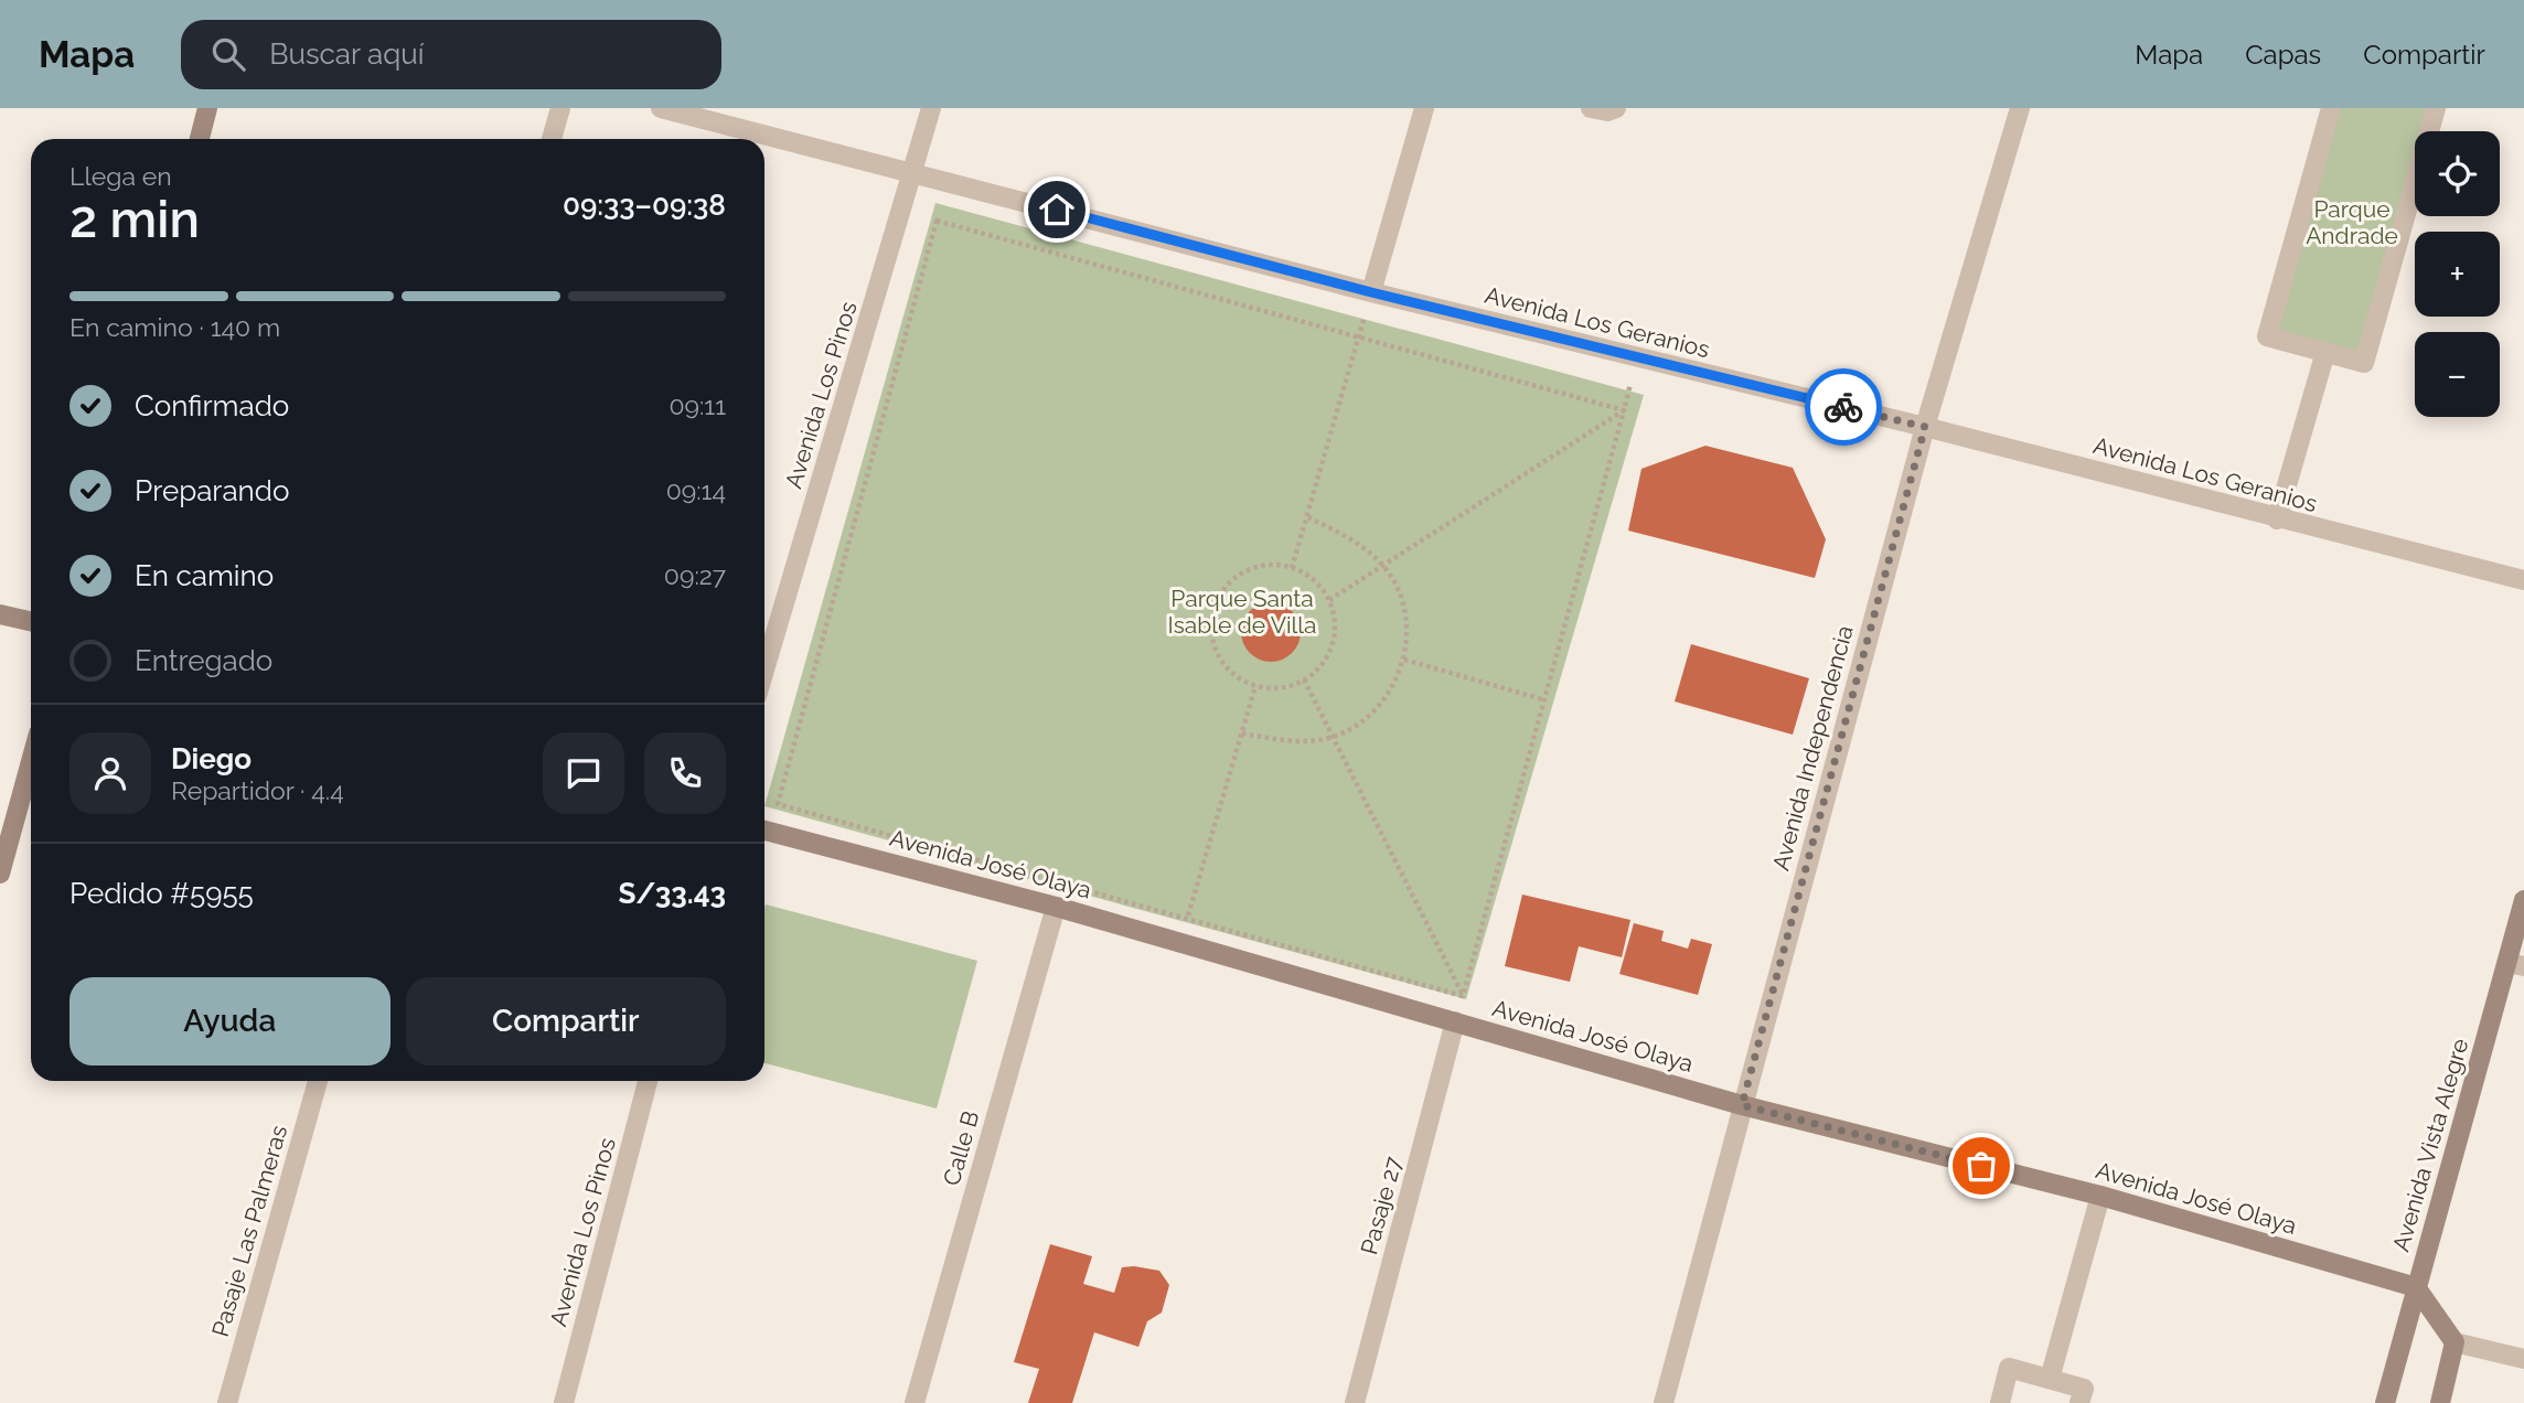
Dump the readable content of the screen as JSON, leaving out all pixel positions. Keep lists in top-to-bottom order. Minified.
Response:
{"streets":{"main road":["Avenida José Olaya","Avenida Vista Alegre"],"street":["Avenida Los Geranios","Avenida Los Pinos","Avenida Independencia","Calle B","Pasaje 27","Pasaje Las Palmeras"]},"crossings":[["Avenida Los Geranios","Avenida Los Pinos"],["Avenida Los Geranios","Avenida Independencia"],["Avenida Independencia","Avenida José Olaya"],["Avenida José Olaya","Avenida Vista Alegre"],["Avenida José Olaya","Calle B"],["Avenida José Olaya","Pasaje 27"]],"parks":["Parque Andrade","Parque Santa Isable de Villa"],"page":{"header":"Mapa","search":"Buscar aquí","nav":["Mapa","Capas","Compartir"],"map_buttons":["+","−"],"heading":["2 min","Llega en","09:33–09:38"],"panel":["Diego","Repartidor · 4.4","Pedido #5955","S/33.43"],"bar":"En camino · 140 m","list":[["Confirmado","09:11"],["Preparando","09:14"],["En camino","09:27"],"Entregado"],"buttons":["Ayuda","Compartir"]}}
